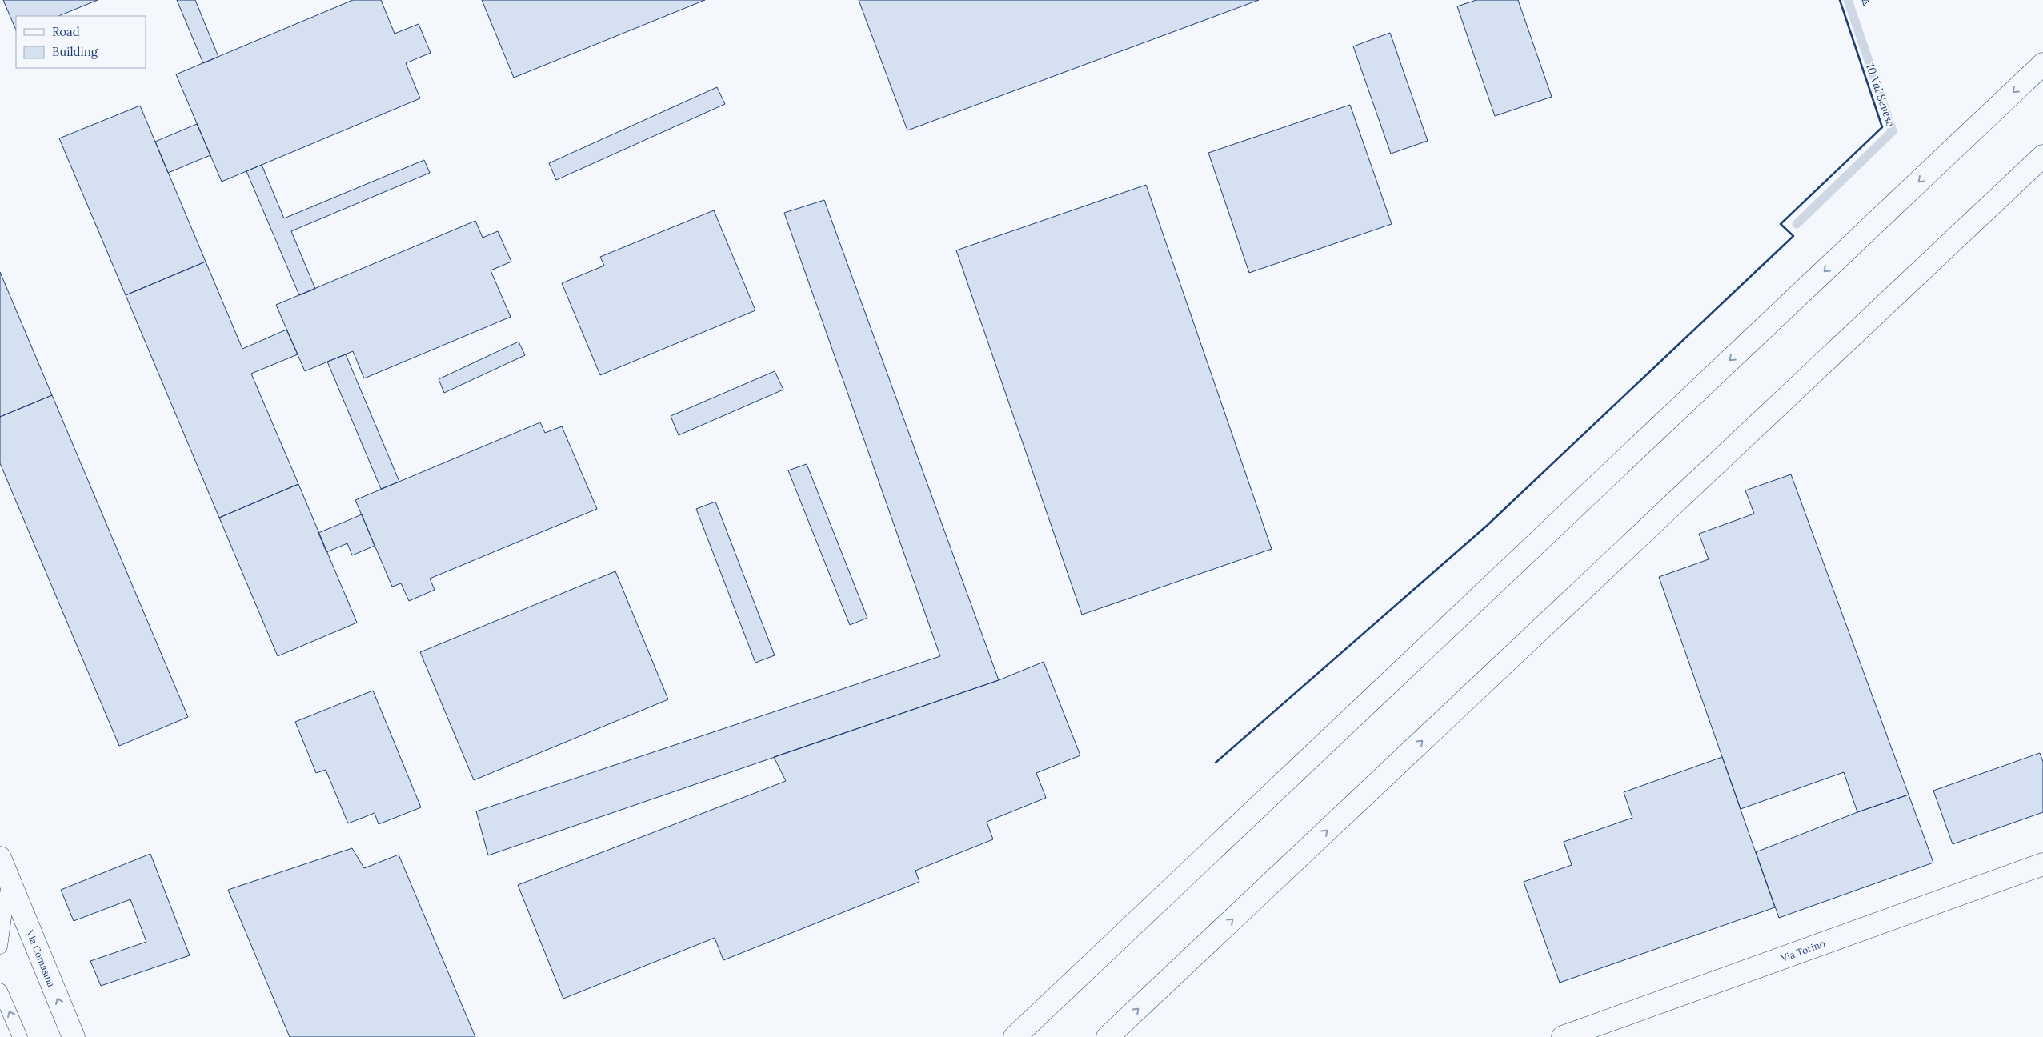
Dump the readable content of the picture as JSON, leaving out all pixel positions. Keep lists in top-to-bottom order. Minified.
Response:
{"streets":{"main road":["Via Torino","Via Comasina"]},"one_way":["Via Comasina"],"water":["10 Val Seveso"],"legend":["Road","Building"]}
